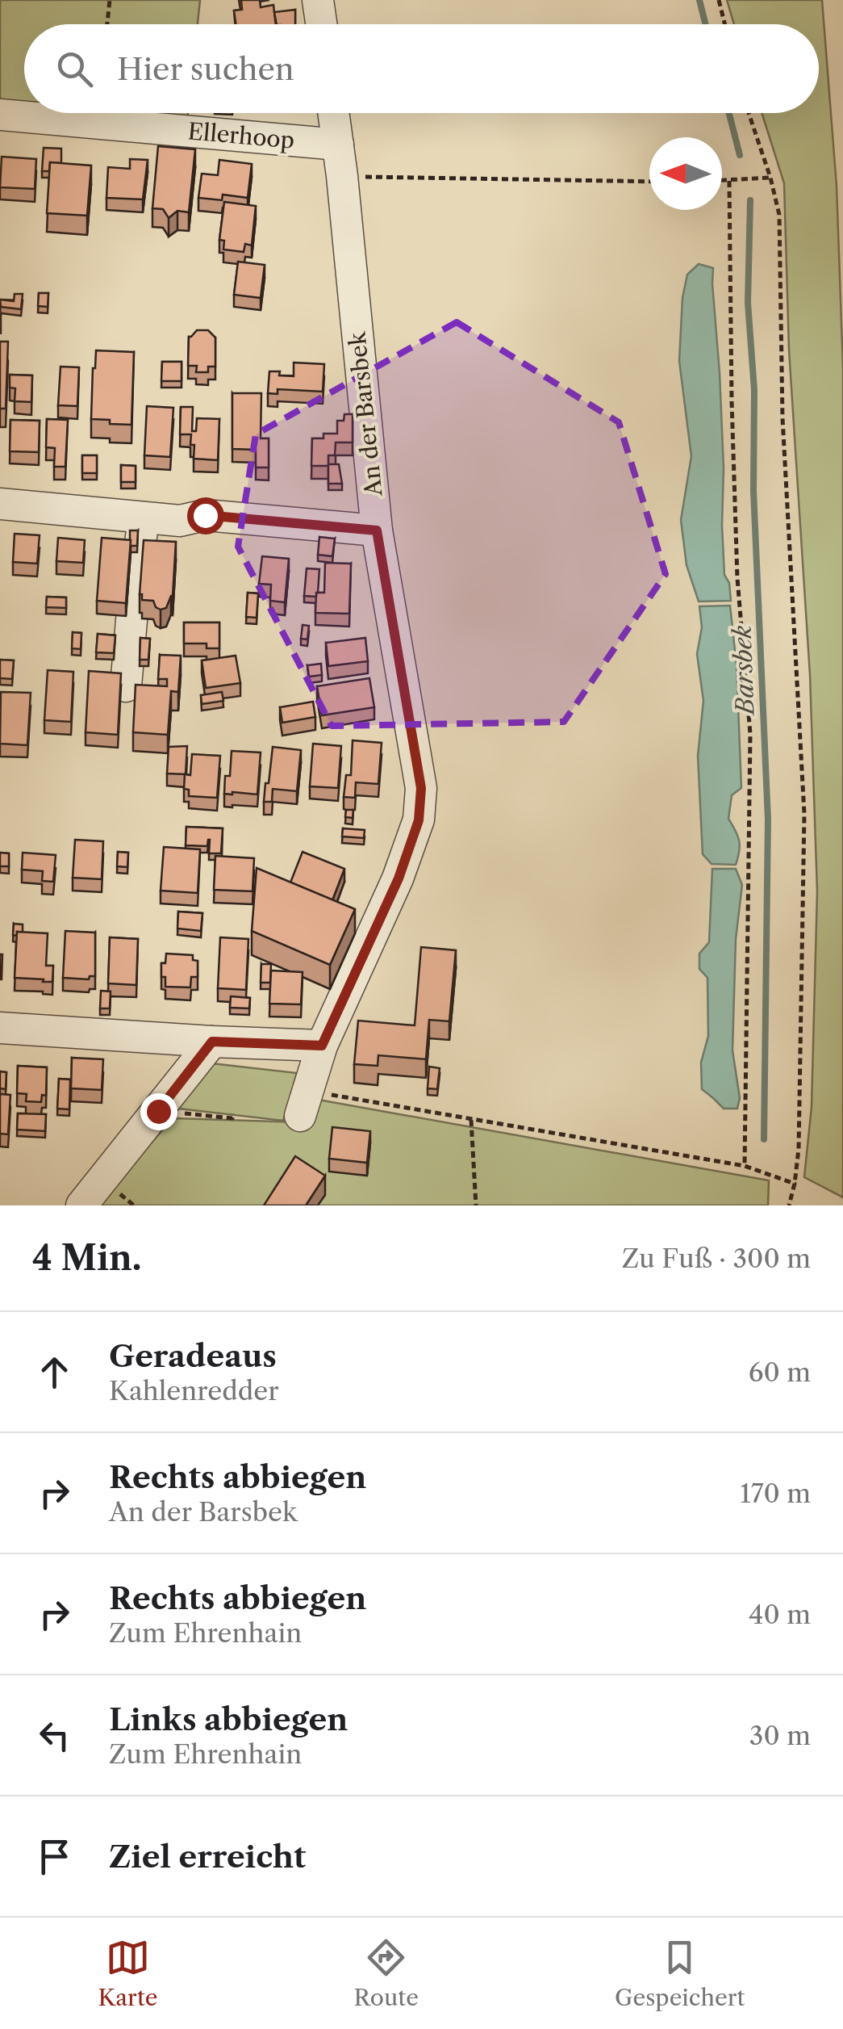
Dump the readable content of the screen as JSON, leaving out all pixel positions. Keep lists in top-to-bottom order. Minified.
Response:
{"streets":{"street":["Ellerhoop","An der Barsbek"]},"crossings":[["Ellerhoop","An der Barsbek"]],"water":["Barsbek"],"north":"left","page":{"search":"Hier suchen","heading":["4 Min.","Zu Fuß · 300 m"],"list":[["Geradeaus","Kahlenredder","60 m"],["Rechts abbiegen","An der Barsbek","170 m"],["Rechts abbiegen","Zum Ehrenhain","40 m"],["Links abbiegen","Zum Ehrenhain","30 m"],"Ziel erreicht"],"nav":["Karte","Route","Gespeichert"]}}
